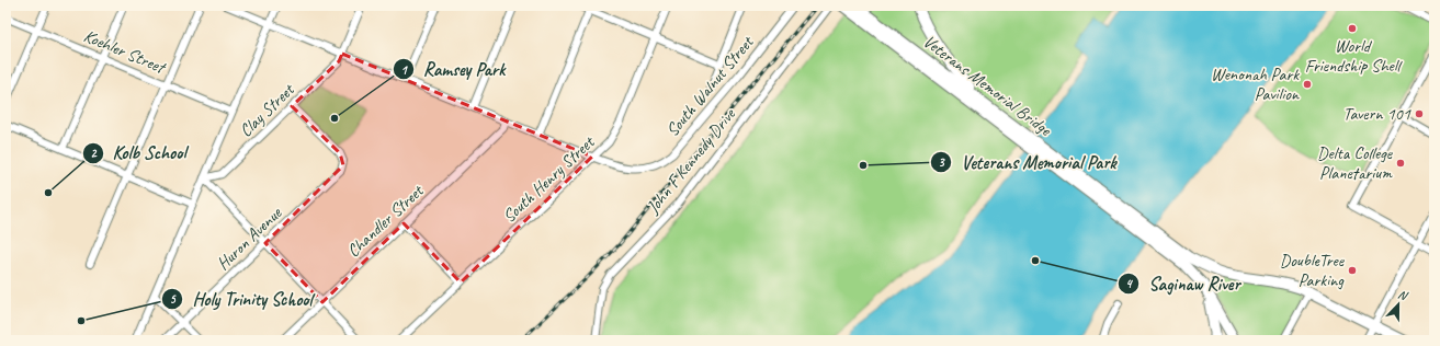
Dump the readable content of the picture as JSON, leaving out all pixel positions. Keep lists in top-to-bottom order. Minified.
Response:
{"streets":{"highway":["Veterans Memorial Bridge"],"street":["Koehler Street","South Walnut Street","Clay Street","John F Kennedy Drive","South Henry Street","Chandler Street","Huron Avenue"]},"crossings":[["South Walnut Street","South Henry Street"],["Clay Street","Huron Avenue"]],"places":["World Friendship Shell","Wenonah Park Pavilion","Tavern 101","Ramsey Park","Delta College Planetarium","Veterans Memorial Park","Kolb School","Saginaw River","DoubleTree Parking","Holy Trinity School"],"north":"top"}
